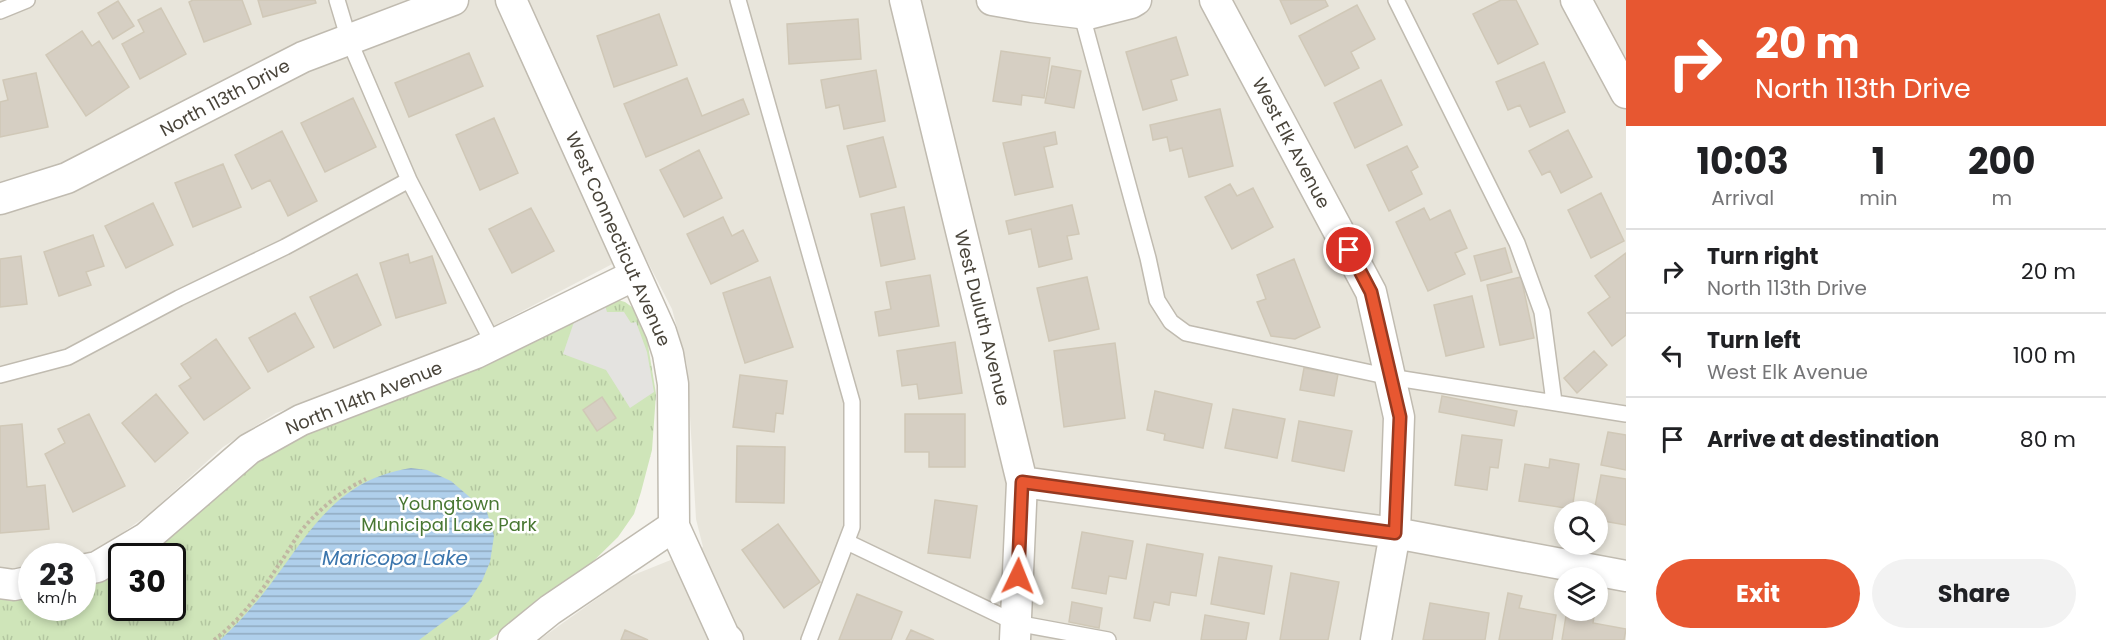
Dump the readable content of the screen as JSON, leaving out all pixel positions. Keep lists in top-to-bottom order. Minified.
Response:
{"streets":{"street":["North 113th Drive","West Elk Avenue","West Connecticut Avenue","West Duluth Avenue","North 114th Avenue"]},"crossings":[["West Connecticut Avenue","North 114th Avenue"]],"water":["Maricopa Lake"],"parks":["Youngtown Municipal Lake Park"],"page":{"turn":["20 m","North 113th Drive"],"eta":["10:03","Arrival","1","min","200","m"],"list":[{"name":"Turn right","note":"North 113th Drive","value":"20 m"},{"name":"Turn left","note":"West Elk Avenue","value":"100 m"},{"name":"Arrive at destination","value":"80 m"}],"speed":"23 km/h","limit":"30","buttons":["Exit","Share"]}}
